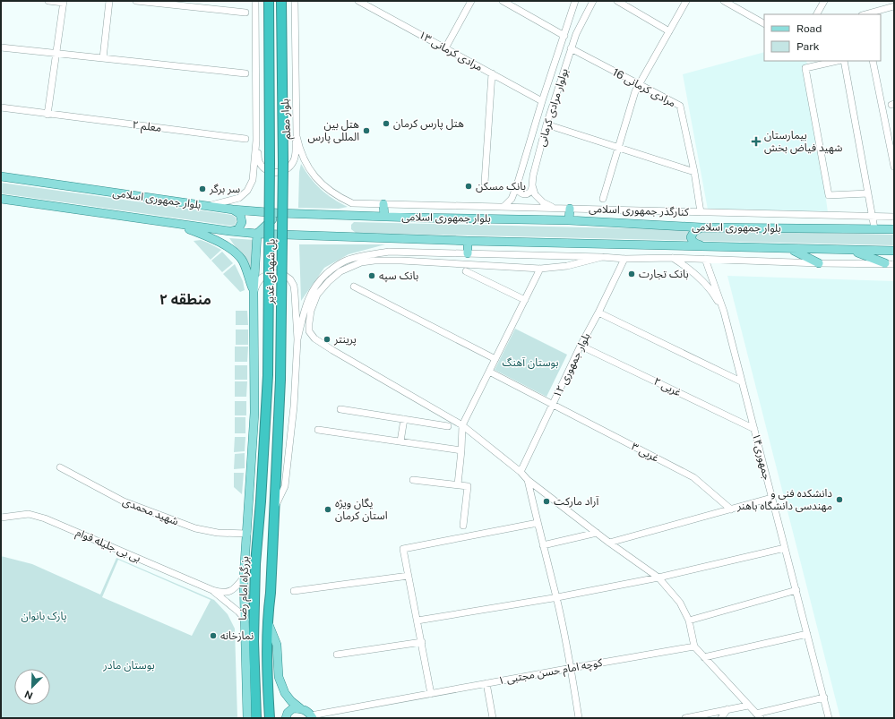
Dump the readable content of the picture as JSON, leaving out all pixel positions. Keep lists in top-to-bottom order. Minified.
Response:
{"streets":{"highway":["بلوار معلم","پل شهدای غدیر","بزرگراه امام رضا"],"main road":["بلوار جمهوری اسلامی"],"street":["مرادی کرمانی ۱۳","مرادی کرمانی 16","بولوار مرادی کرمانی","معلم ۲","کنارگذر جمهوری اسلامی","بلوار جمهوری ۱۲","۲ غربی","۳ غربی","جمهوری۱۴","شهید محمدی","بی بی جلیله قوام","کوچه امام حسن مجتبی ۱"]},"crossings":[["مرادی کرمانی ۱۳","بولوار مرادی کرمانی"],["مرادی کرمانی 16","بولوار مرادی کرمانی"],["مرادی کرمانی 16","کنارگذر جمهوری اسلامی"],["بولوار مرادی کرمانی","کنارگذر جمهوری اسلامی"],["بلوار معلم","کنارگذر جمهوری اسلامی"],["بلوار معلم","پل شهدای غدیر"],["پل شهدای غدیر","بزرگراه امام رضا"],["بلوار جمهوری ۱۲","۲ غربی"],["بلوار جمهوری ۱۲","۳ غربی"],["۲ غربی","جمهوری۱۴"]],"districts":["منطقه ۲"],"parks":["بوستان آهنگ","پارک بانوان","بوستان مادر"],"places":{"other":["هتل پارس کرمان","هتل بین المللی پارس","بانک مسکن","سر برگر","بانک تجارت","بانک سپه","پرینتر","دانشکده فنی و مهندسی دانشگاه باهنر","آراد مارکت","یگان ویژه استان کرمان","نمازخانه"],"health":["بیمارستان شهید فیاض بخش"]},"legend":["Road","Park"],"north":"bottom left"}
